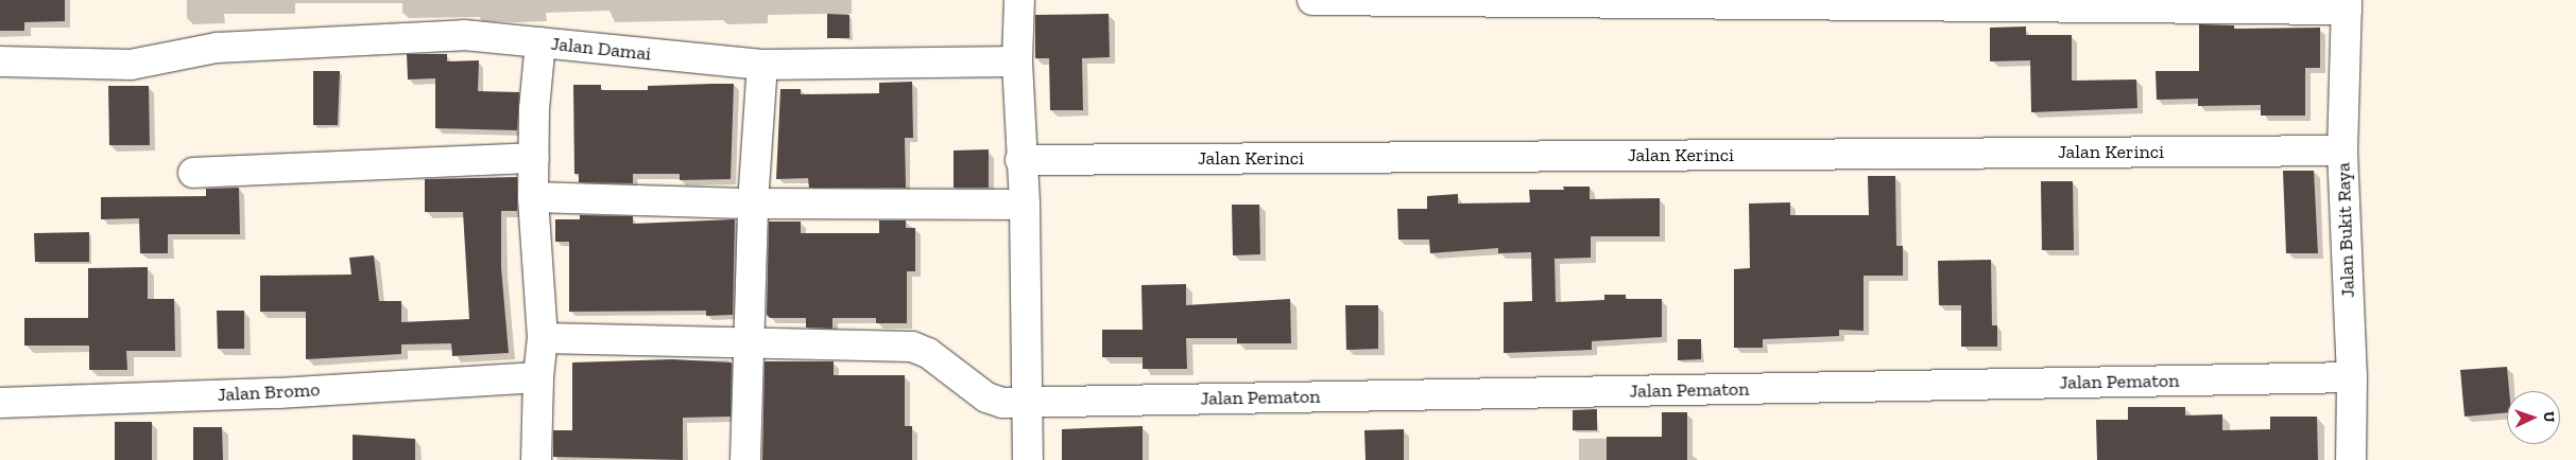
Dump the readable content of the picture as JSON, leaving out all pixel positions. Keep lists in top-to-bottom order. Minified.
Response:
{"streets":{"street":["Jalan Damai","Jalan Kerinci","Jalan Bukit Raya","Jalan Pematon","Jalan Bromo"]},"crossings":[["Jalan Damai","Jalan Pematon"],["Jalan Damai","Jalan Bromo"],["Jalan Kerinci","Jalan Bukit Raya"],["Jalan Bukit Raya","Jalan Pematon"]],"north":"right"}
